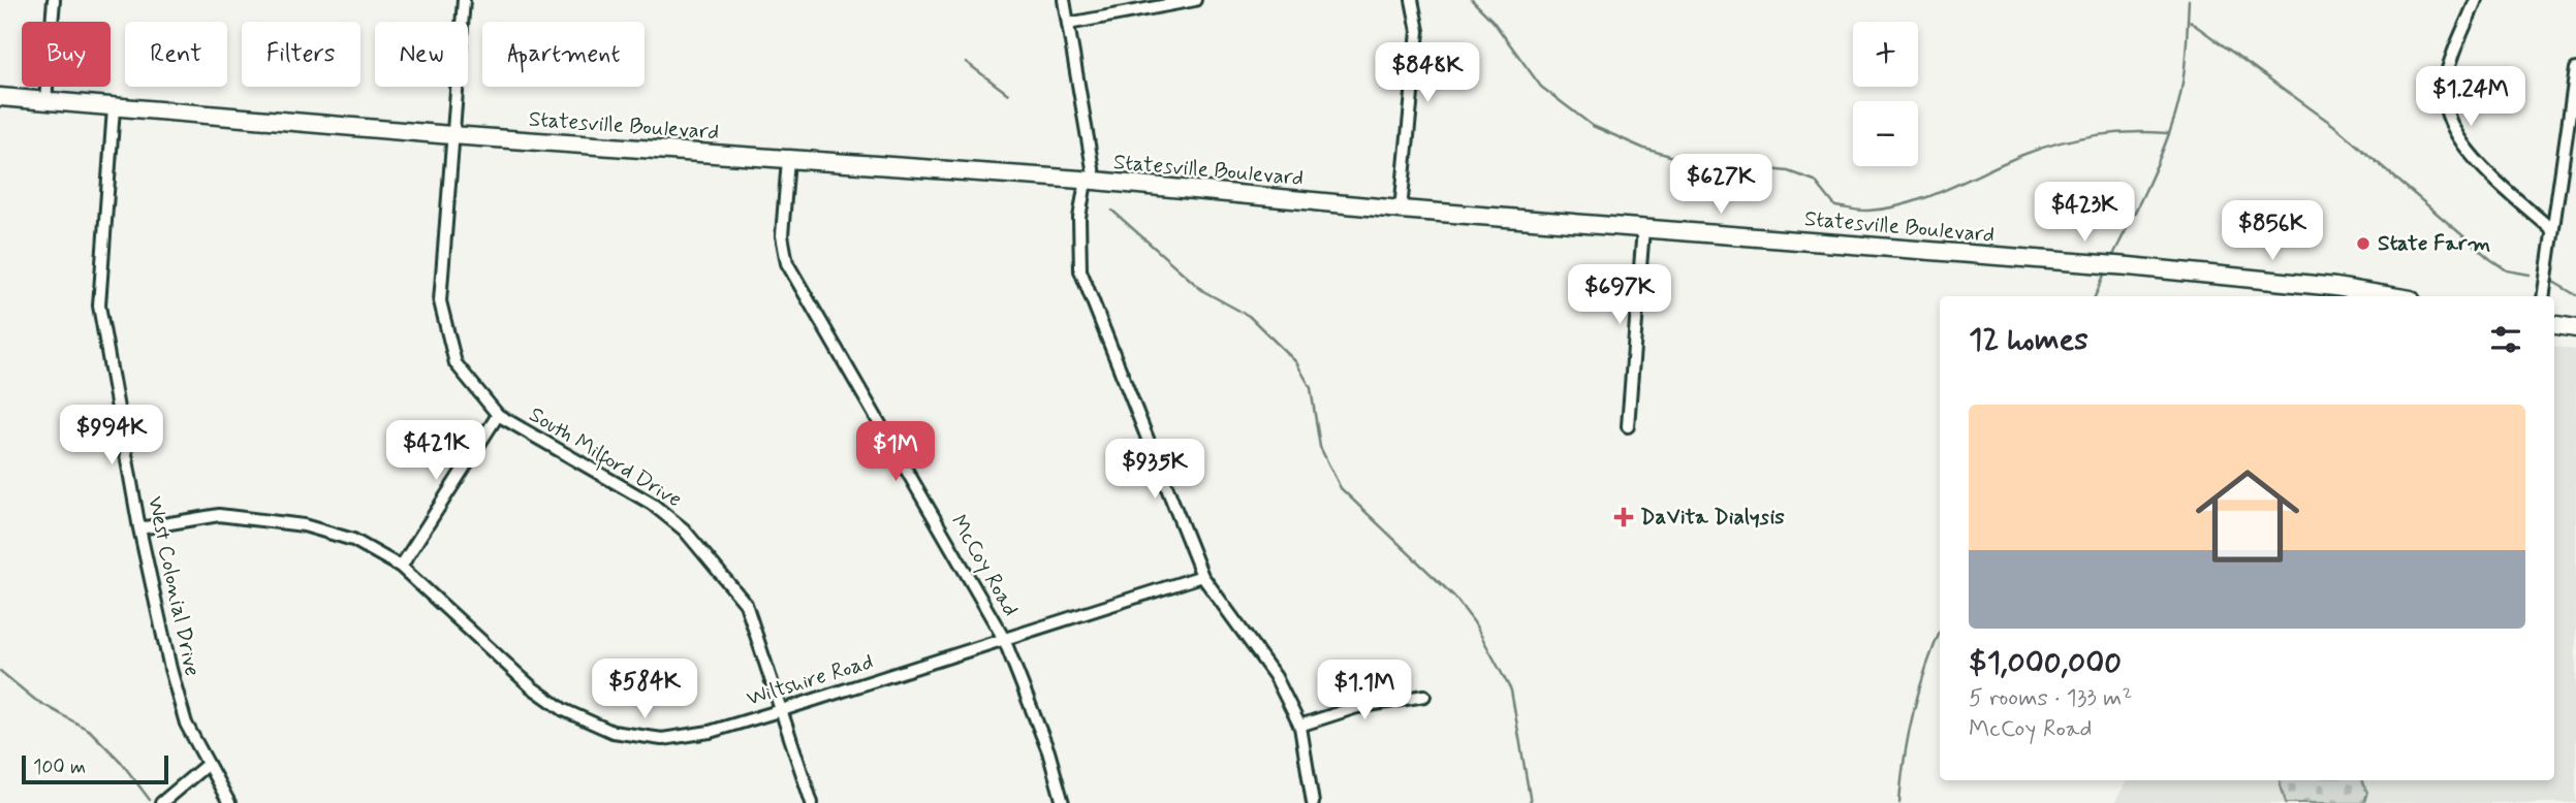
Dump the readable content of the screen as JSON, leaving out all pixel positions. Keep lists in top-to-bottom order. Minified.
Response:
{"streets":{"main road":["Statesville Boulevard"],"street":["South Milford Drive","McCoy Road","West Colonial Drive","Wiltshire Road"]},"crossings":[["Statesville Boulevard","South Milford Drive"],["Statesville Boulevard","McCoy Road"],["Statesville Boulevard","West Colonial Drive"],["South Milford Drive","Wiltshire Road"],["McCoy Road","Wiltshire Road"],["West Colonial Drive","Wiltshire Road"]],"places":{"other":["State Farm"],"health":["DaVita Dialysis"]},"scale_bar":"100 m","page":{"map_buttons":["+","−"],"chip":["Buy","Rent","Filters","New","Apartment"],"price":["$848K","$1.24M","$627K","$423K","$856K","$697K","$994K","$421K","$1M","$935K","$584K","$1.1M"],"heading":"12 homes","list":[{"name":"$1,000,000","note":"5 rooms · 133 m² · McCoy Road"}],"scale":"100 m"}}
